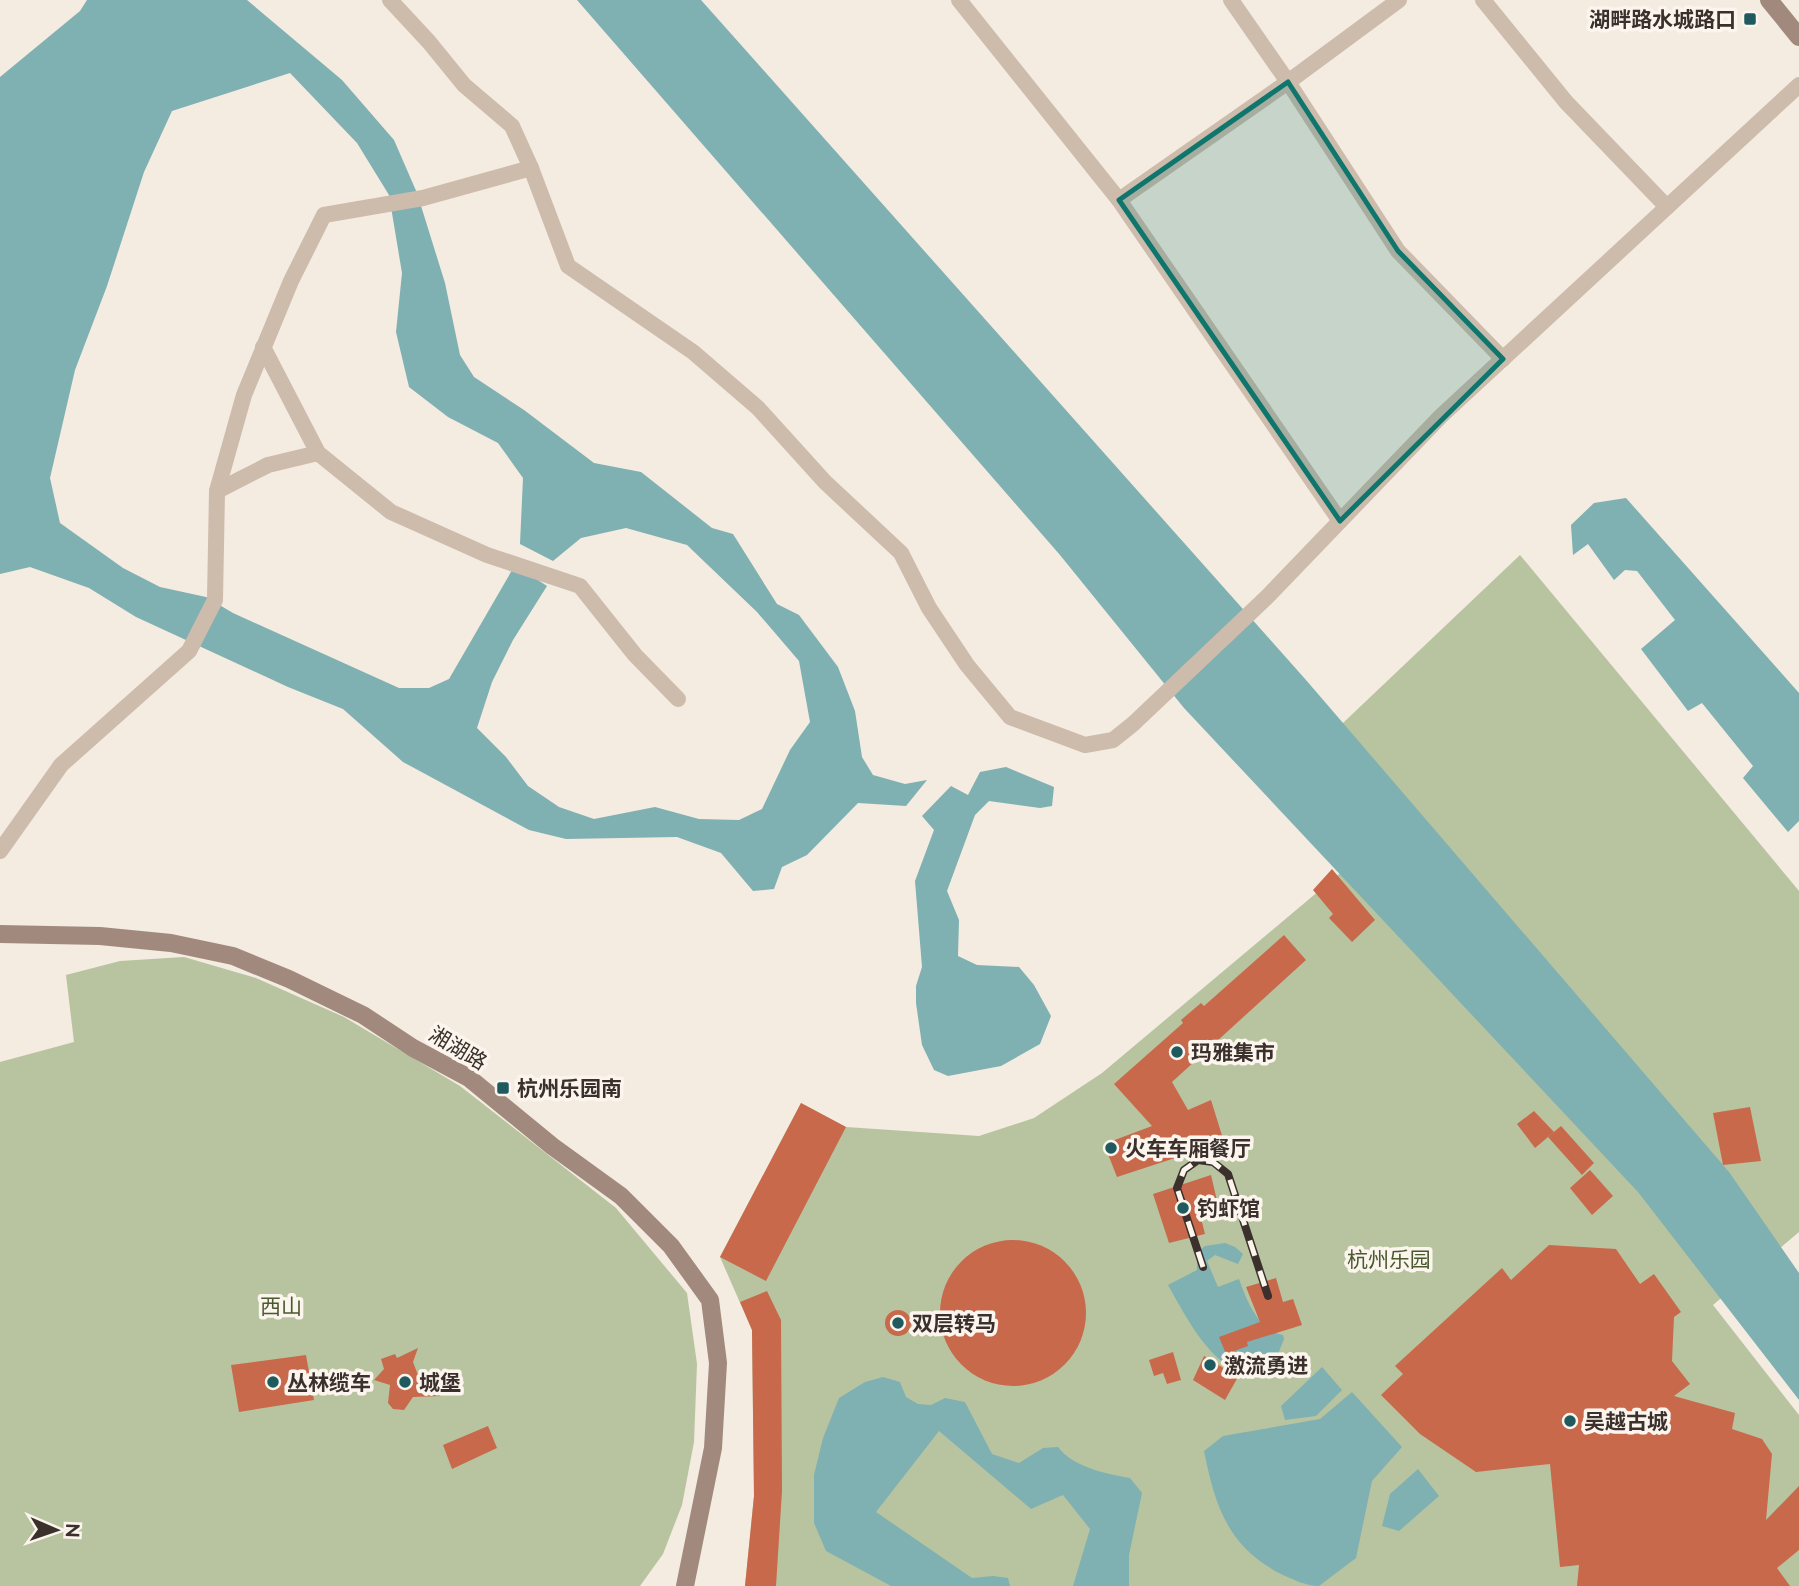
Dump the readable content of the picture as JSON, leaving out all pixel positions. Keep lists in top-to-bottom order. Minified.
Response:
{"streets":{"main road":["湘湖路"]},"parks":["杭州乐园","西山"],"places":{"transit":["湖畔路水城路口","杭州乐园南"],"other":["玛雅集市","火车车厢餐厅","钓虾馆","双层转马","激流勇进","丛林缆车","城堡","吴越古城"]},"north":"right"}
